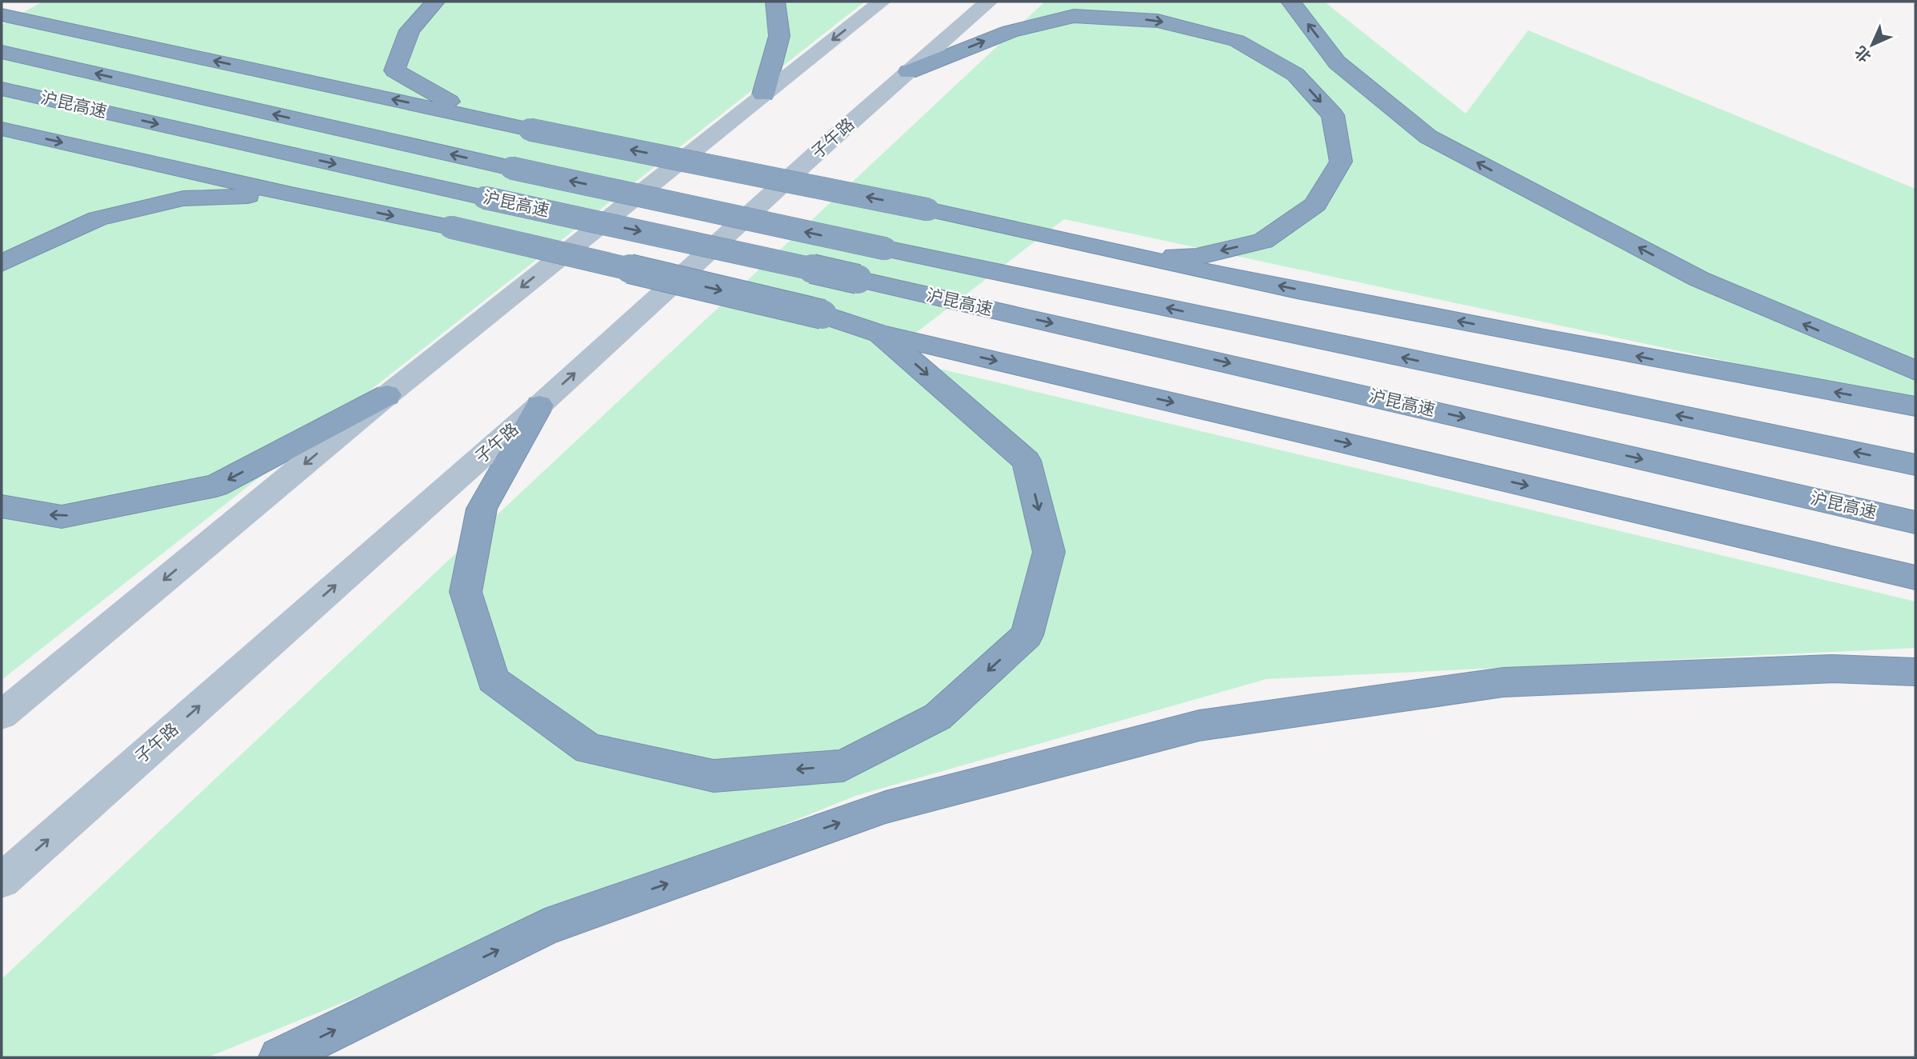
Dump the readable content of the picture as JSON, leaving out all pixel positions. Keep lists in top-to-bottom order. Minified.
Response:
{"streets":{"highway":["沪昆高速"],"main road":["子午路"]},"north":"bottom left"}
